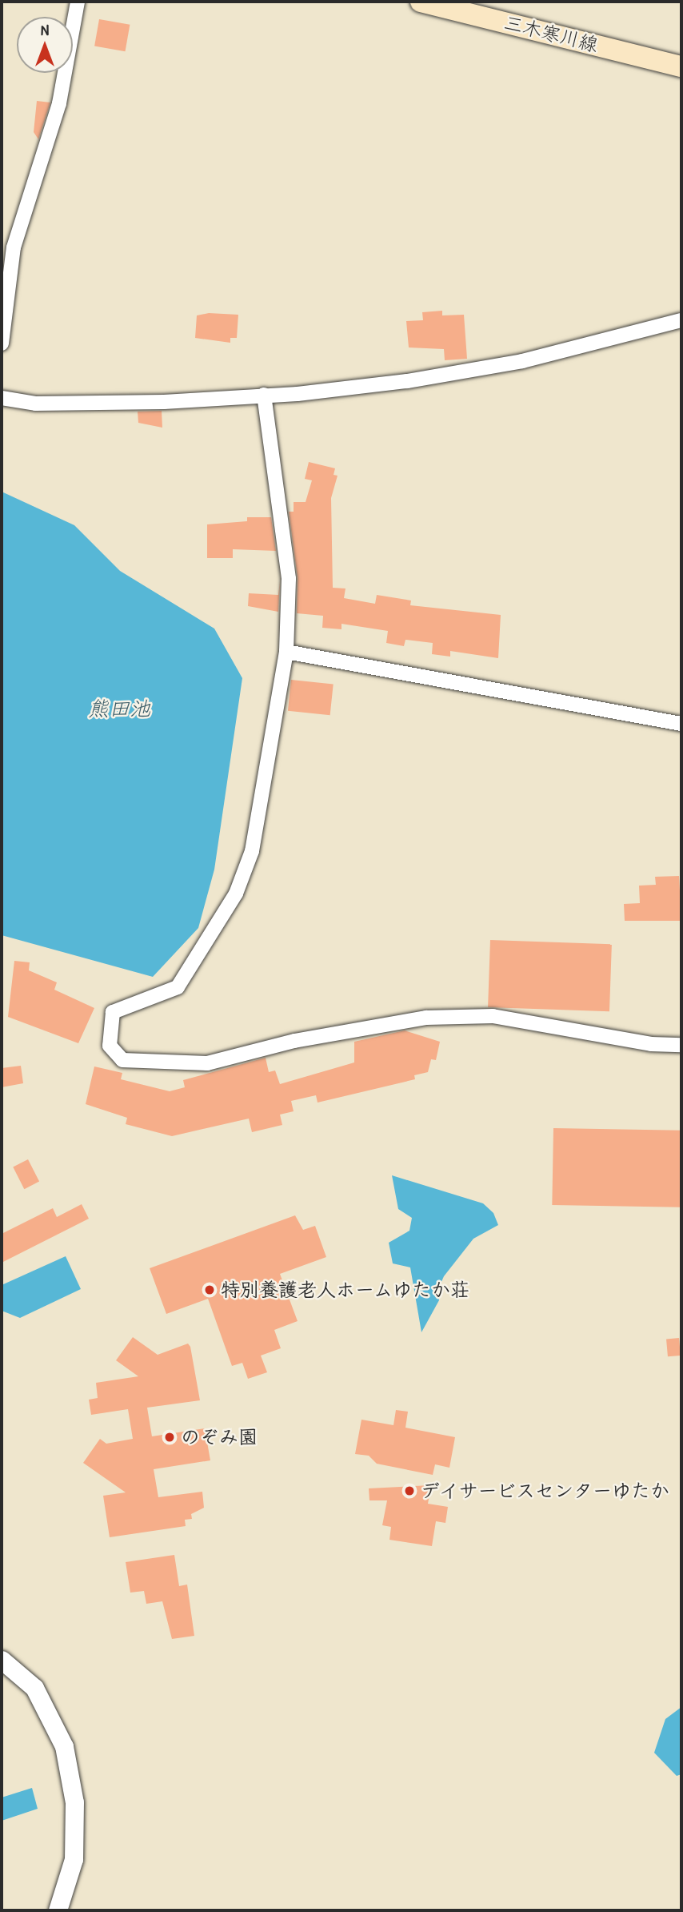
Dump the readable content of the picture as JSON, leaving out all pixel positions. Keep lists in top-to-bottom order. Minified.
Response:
{"streets":{"main road":["三木寒川線"]},"water":["熊田池"],"places":["特別養護老人ホームゆたか荘","のぞみ園","デイサービスセンターゆたか"],"north":"top"}
